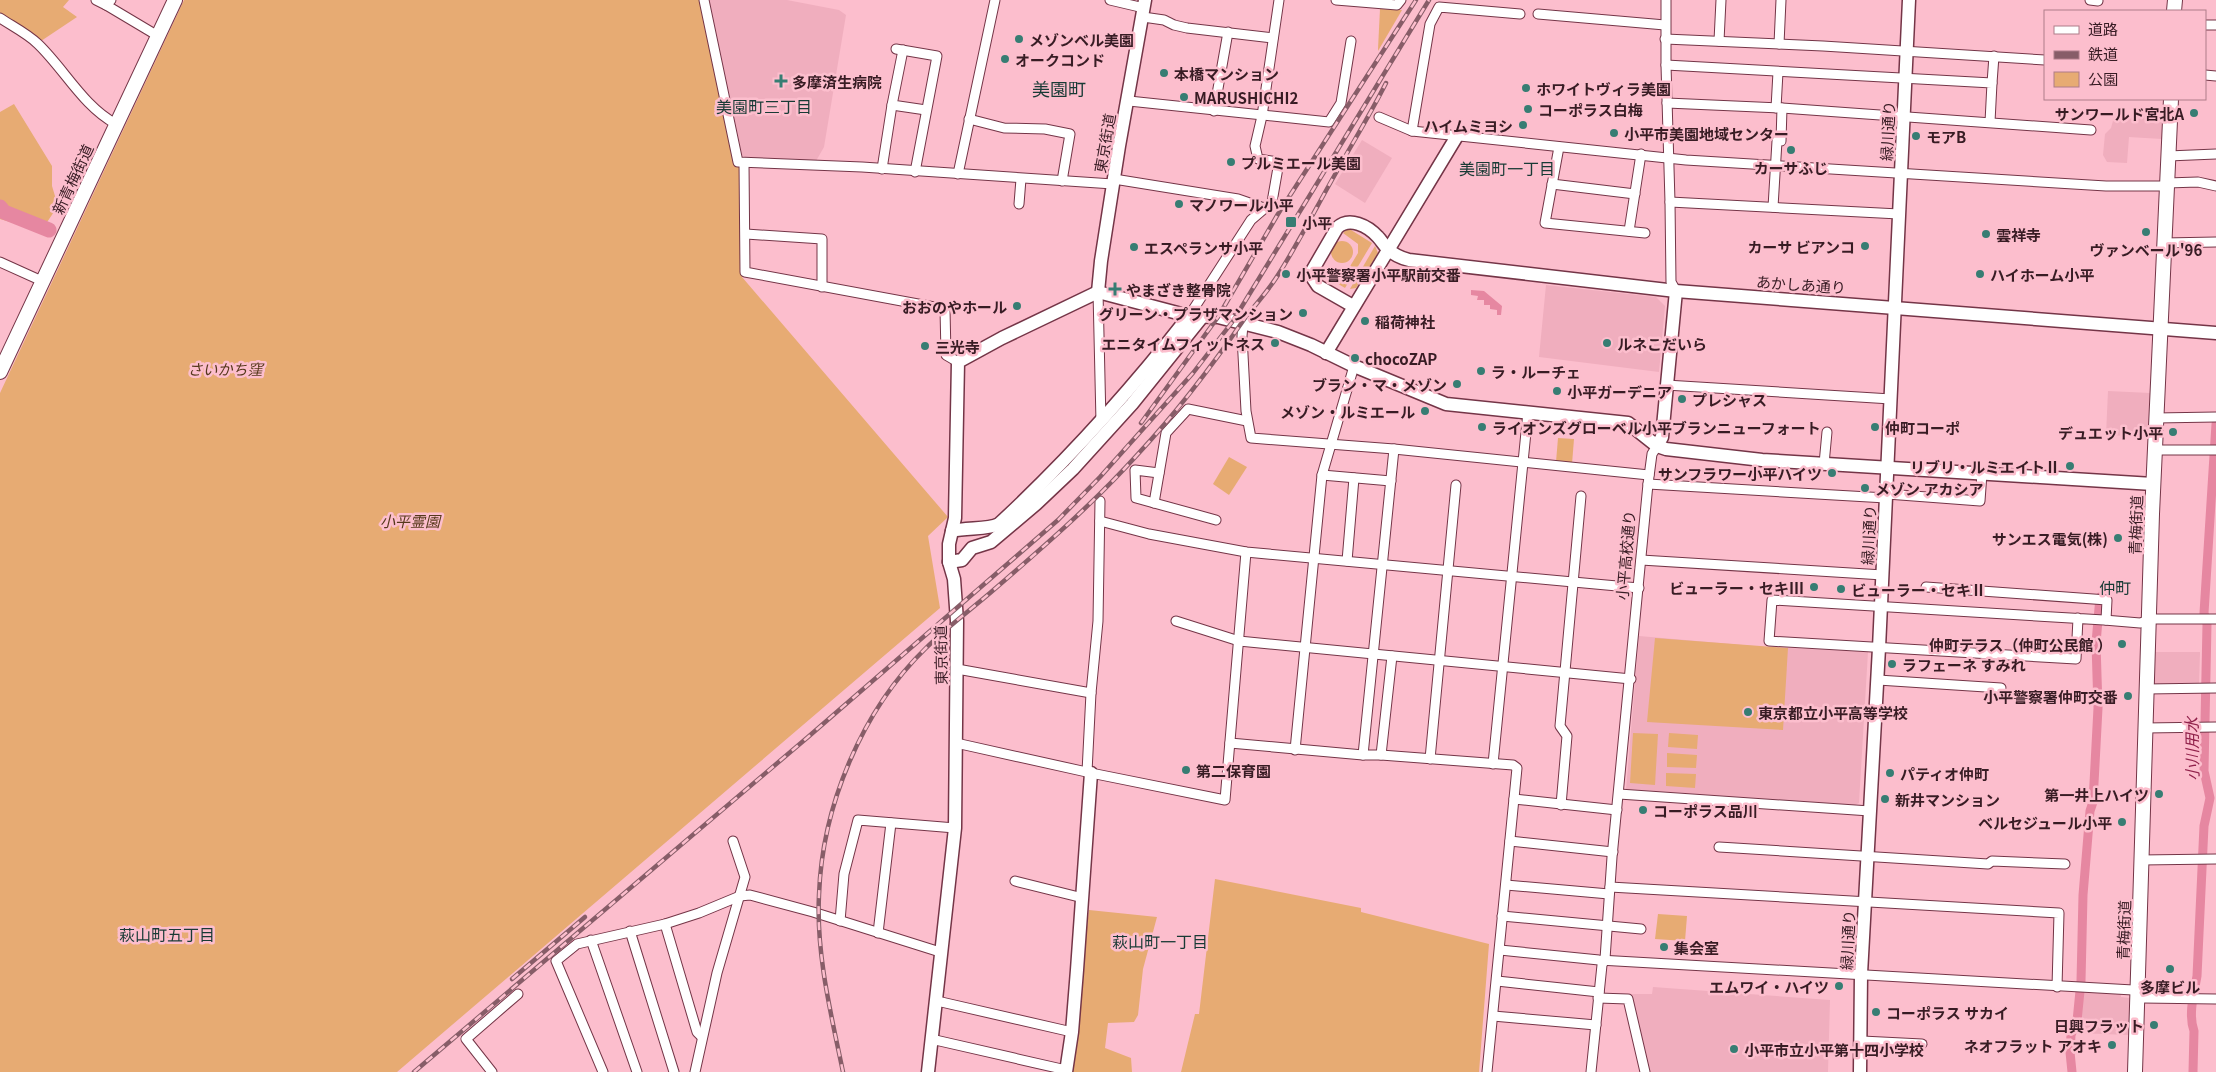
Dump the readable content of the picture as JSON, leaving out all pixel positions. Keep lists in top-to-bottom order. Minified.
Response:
{"streets":{"main road":["新青梅街道","青梅街道"],"street":["緑川通り","東京街道","あかしあ通り","小平高校通り"]},"crossings":[["緑川通り","あかしあ通り"],["あかしあ通り","青梅街道"],["あかしあ通り","小平高校通り"]],"districts":["美園町","美園町三丁目","美園町一丁目","仲町","萩山町五丁目","萩山町一丁目"],"water":["小川用水"],"parks":["さいかち窪","小平霊園"],"places":{"other":["メゾンベル美園","オークコンド","本橋マンション","ホワイトヴィラ美園","MARUSHICHI2","コーポラス白梅","サンワールド宮北A","ハイムミヨシ","小平市美園地域センター","モアB","カーサふじ","プルミエール美園","マノワール小平","ヴァンベール'96","雲祥寺","カーサ ビアンコ","エスペランサ小平","小平警察署小平駅前交番","ハイホーム小平","おおのやホール","グリーン・プラザマンション","稲荷神社","エニタイムフィットネス","ルネこだいら","三光寺","chocoZAP","ラ・ルーチェ","ブラン・マ・メゾン","小平ガーデニア","プレシャス","メゾン・ルミエール","ライオンズグローベル小平ブランニューフォート","仲町コーポ","デュエット小平","リブリ・ルミエイトⅡ","サンフラワー小平ハイツ","メゾン アカシア","サンエス電気(株)","ビューラー・セキⅢ","ビューラー・セキⅡ","仲町テラス（仲町公民館 ）","ラフェーネ すみれ","小平警察署仲町交番","東京都立小平高等学校","第二保育園","パティオ仲町","第一井上ハイツ","新井マンション","コーポラス品川","ベルセジュール小平","集会室","多摩ビル","エムワイ・ハイツ","コーポラス サカイ","日興フラット","ネオフラット アオキ","小平市立小平第十四小学校"],"health":["多摩済生病院","やまざき整骨院"],"transit":["小平"]},"legend":["道路","鉄道","公園"]}
